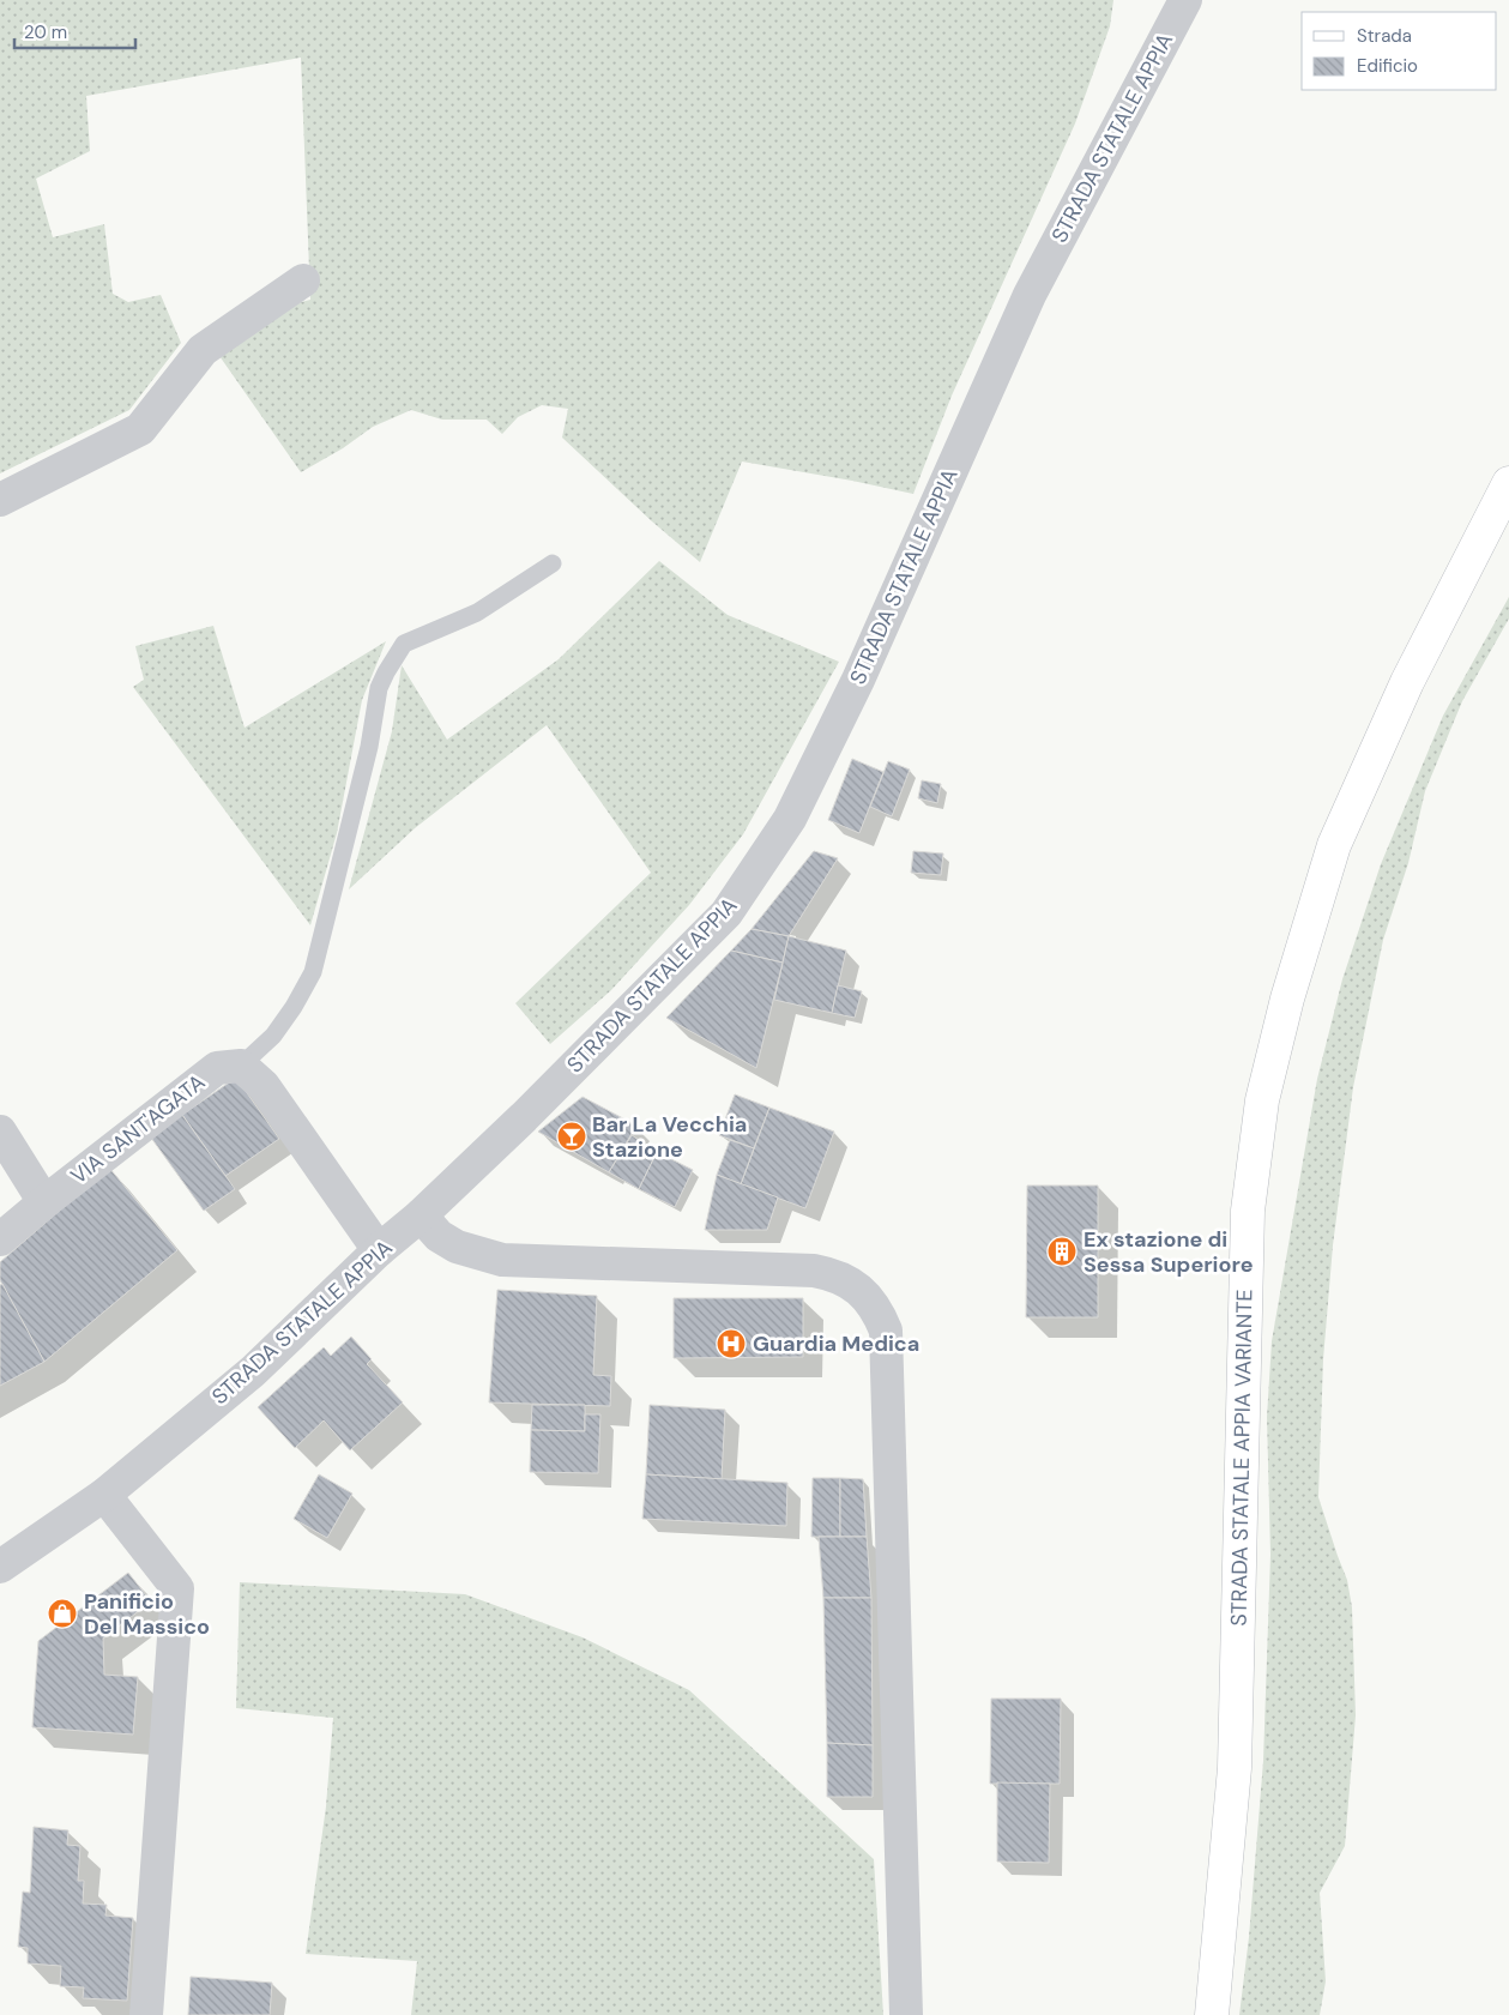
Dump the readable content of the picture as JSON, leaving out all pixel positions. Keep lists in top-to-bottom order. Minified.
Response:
{"streets":{"main road":["STRADA STATALE APPIA VARIANTE"],"street":["STRADA STATALE APPIA","VIA SANT'AGATA"]},"places":{"bar":["Bar La Vecchia Stazione"],"building":["Ex stazione di Sessa Superiore"],"hospital":["Guardia Medica"],"shop":["Panificio Del Massico"]},"legend":["Strada","Edificio"],"scale_bar":"20 m"}
